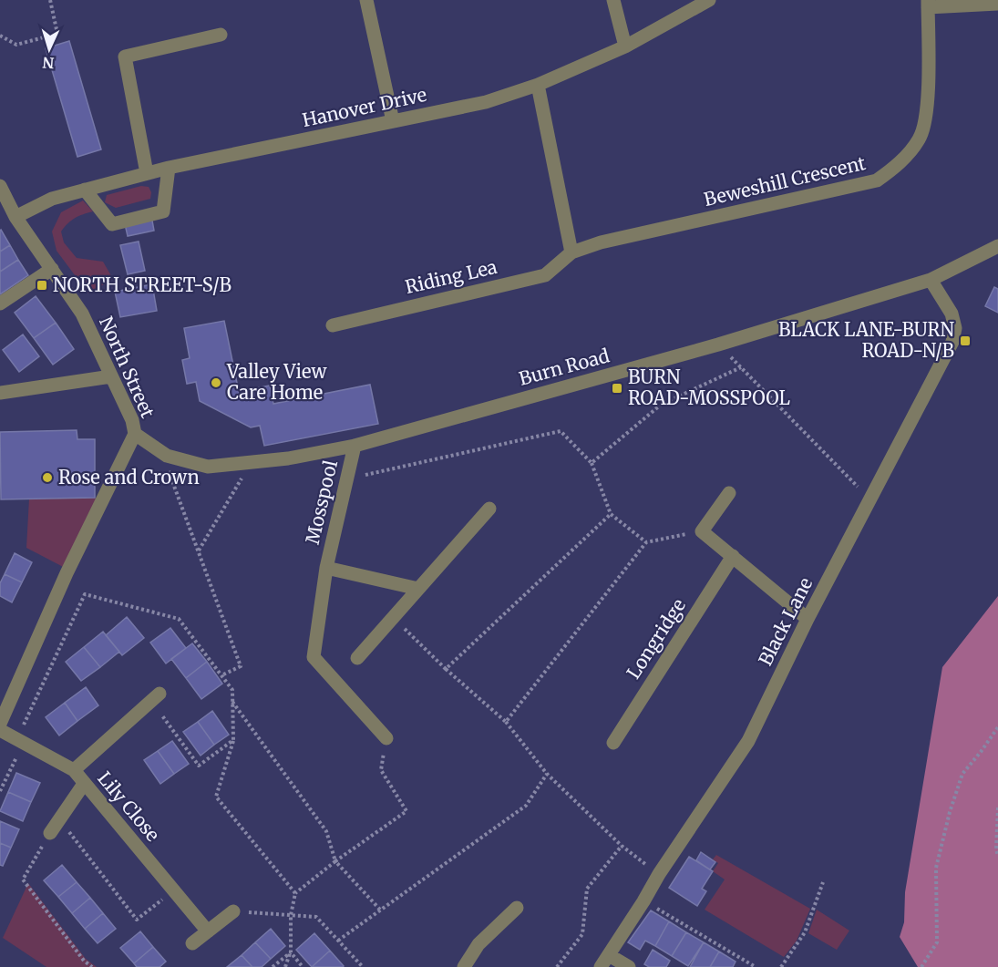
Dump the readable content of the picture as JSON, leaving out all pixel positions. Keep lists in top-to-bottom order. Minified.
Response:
{"streets":{"street":["Hanover Drive","Beweshill Crescent","Riding Lea","North Street","Burn Road","Mosspool","Black Lane","Longridge","Lily Close"]},"crossings":[["Hanover Drive","North Street"],["Beweshill Crescent","Riding Lea"],["North Street","Burn Road"],["Burn Road","Mosspool"],["Burn Road","Black Lane"]],"places":{"transit":["NORTH STREET-S/B","BLACK LANE-BURN ROAD-N/B","BURN ROAD-MOSSPOOL"],"other":["Valley View Care Home","Rose and Crown"]},"north":"bottom"}
